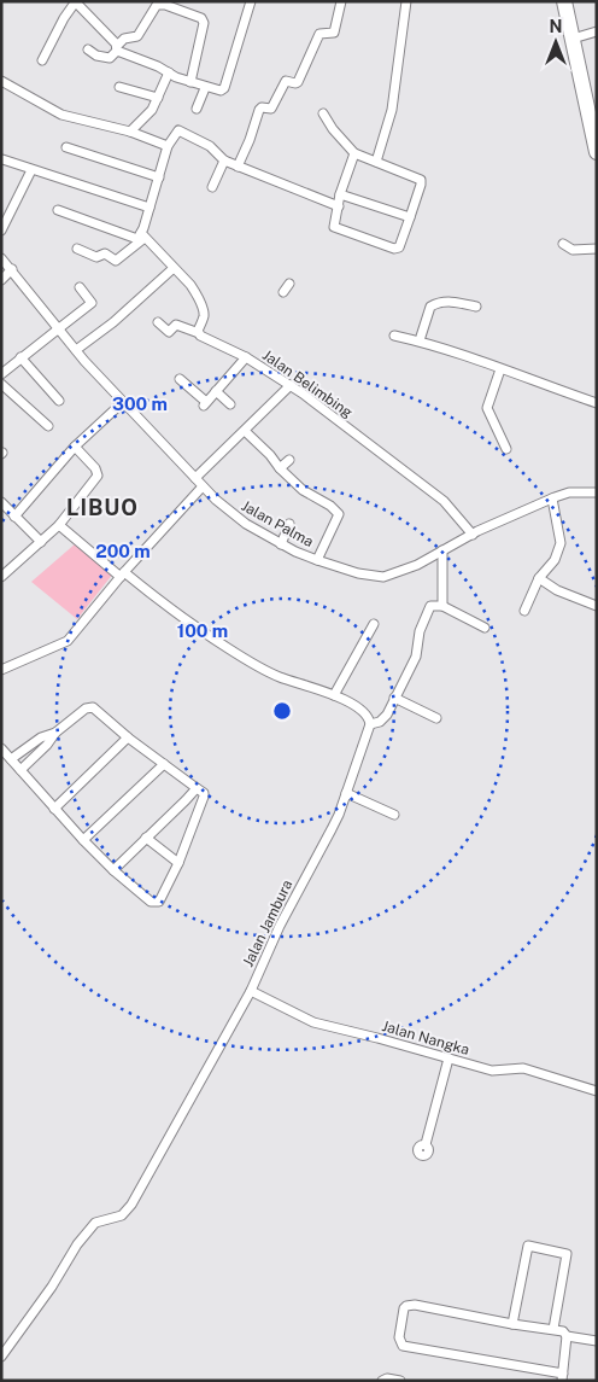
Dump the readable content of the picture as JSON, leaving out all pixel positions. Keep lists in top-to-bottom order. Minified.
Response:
{"streets":{"street":["Jalan Belimbing","Jalan Palma","Jalan Jambura","Jalan Nangka"]},"crossings":[["Jalan Belimbing","Jalan Palma"],["Jalan Jambura","Jalan Nangka"]],"districts":["LIBUO"],"north":"top","rings":["300 m","200 m","100 m"]}
